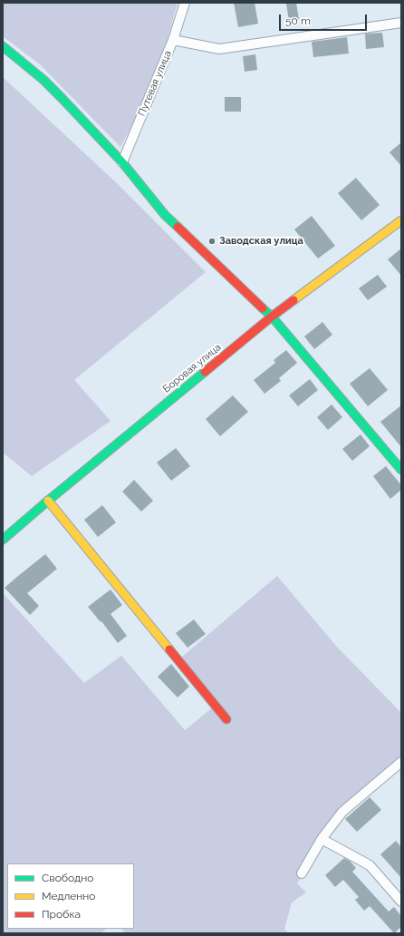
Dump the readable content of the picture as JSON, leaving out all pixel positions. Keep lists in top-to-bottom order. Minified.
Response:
{"streets":{"street":["Путевая улица","Боровая улица"]},"places":["Заводская улица"],"legend":["Свободно","Медленно","Пробка"],"scale_bar":"50 m"}
